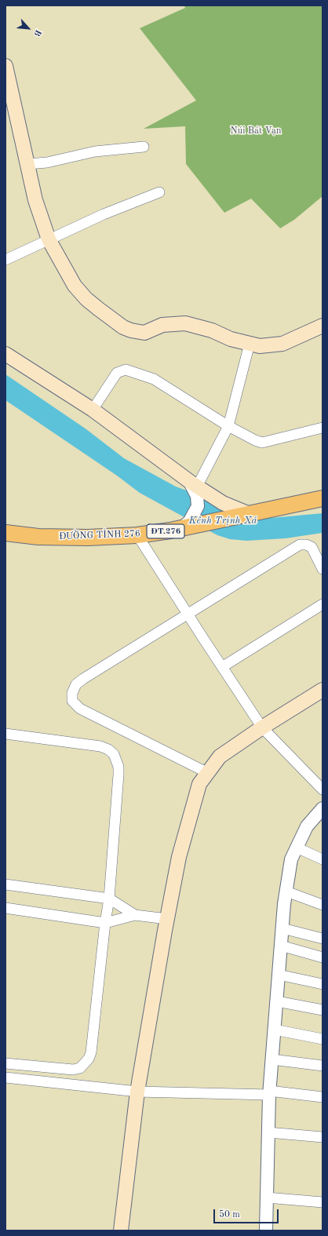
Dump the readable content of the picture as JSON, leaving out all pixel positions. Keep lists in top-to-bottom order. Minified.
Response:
{"streets":{"main road":["ĐT.276","ĐƯỜNG TỈNH 276"]},"water":["Kênh Trịnh Xá"],"parks":["Núi Bát Vạn"],"scale_bar":"50 m","north":"bottom right"}
